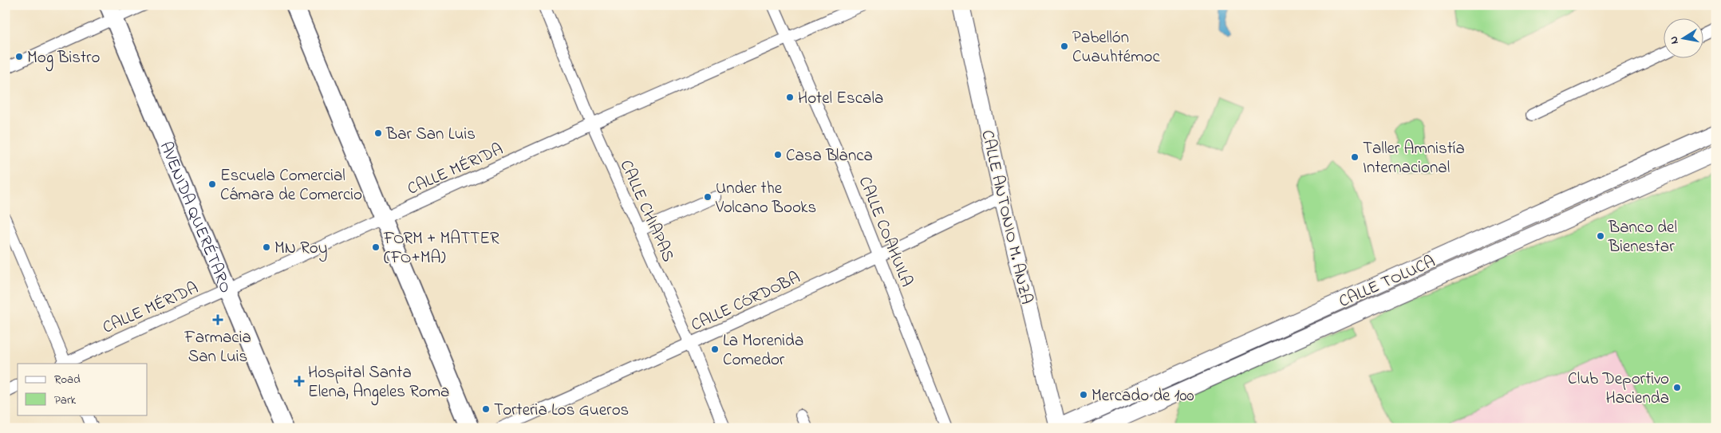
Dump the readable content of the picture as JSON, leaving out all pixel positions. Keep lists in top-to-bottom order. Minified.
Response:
{"streets":{"main road":["AVENIDA QUERÉTARO"],"street":["CALLE MÉRIDA","CALLE CHIAPAS","CALLE ANTONIO M. ANZA","CALLE COAHUILA","CALLE TOLUCA","CALLE CÓRDOBA"]},"crossings":[["CALLE MÉRIDA","CALLE CHIAPAS"],["CALLE MÉRIDA","AVENIDA QUERÉTARO"],["CALLE MÉRIDA","CALLE COAHUILA"],["CALLE CHIAPAS","CALLE CÓRDOBA"],["CALLE ANTONIO M. ANZA","CALLE TOLUCA"],["CALLE ANTONIO M. ANZA","CALLE CÓRDOBA"],["CALLE COAHUILA","CALLE CÓRDOBA"]],"places":{"other":["Pabellón Cuauhtémoc","Mog Bistro","Hotel Escala","Bar San Luis","Casa Blanca","Taller Amnistía Internacional","Escuela Comercial Cámara de Comercio","Under the Volcano Books","Banco del Bienestar","MN Roy","FORM + MATTER (FO+MA)","La Morenida Comedor","Club Deportivo Hacienda","Mercado de 100","Torteria Los Gueros"],"health":["Farmacia San Luis","Hospital Santa Elena, Angeles Roma"]},"legend":["Road","Park"],"north":"left"}
